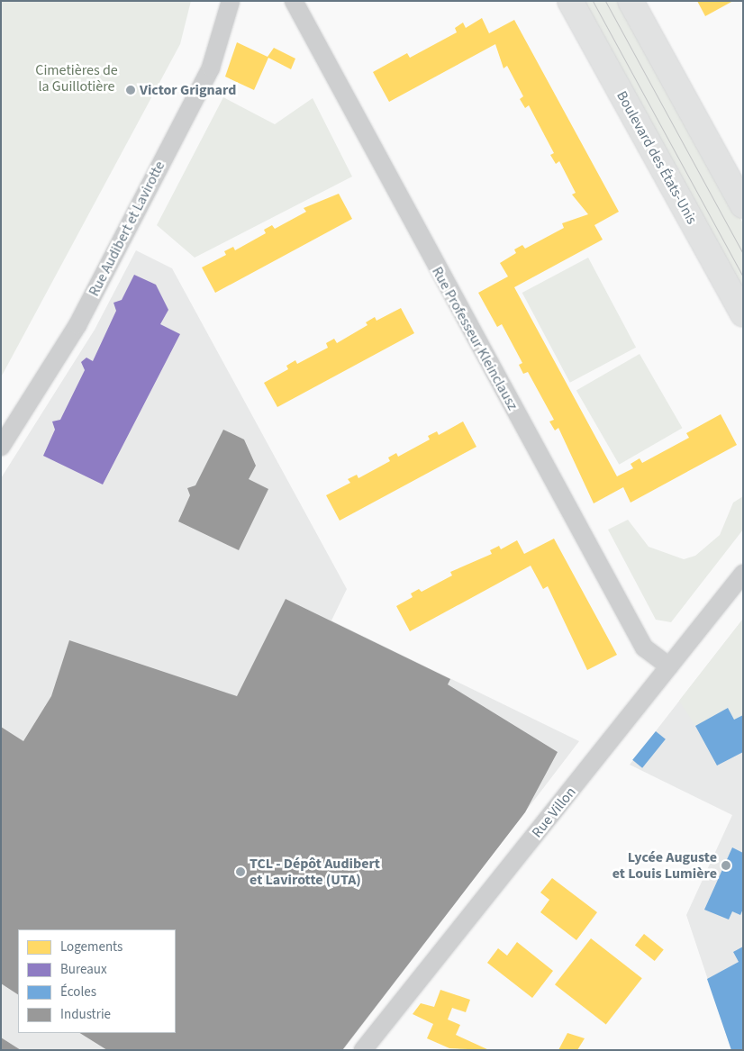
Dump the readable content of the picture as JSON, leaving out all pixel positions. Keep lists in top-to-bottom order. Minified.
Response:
{"streets":{"main road":["Boulevard des États-Unis"],"street":["Rue Audibert et Lavirotte","Rue Professeur Kleinclausz","Rue Villon"]},"crossings":[["Rue Professeur Kleinclausz","Rue Villon"]],"parks":["Cimetières de la Guillotière"],"places":["Victor Grignard","Lycée Auguste et Louis Lumière","TCL - Dépôt Audibert et Lavirotte (UTA)"],"legend":["Logements","Bureaux","Écoles","Industrie"]}
